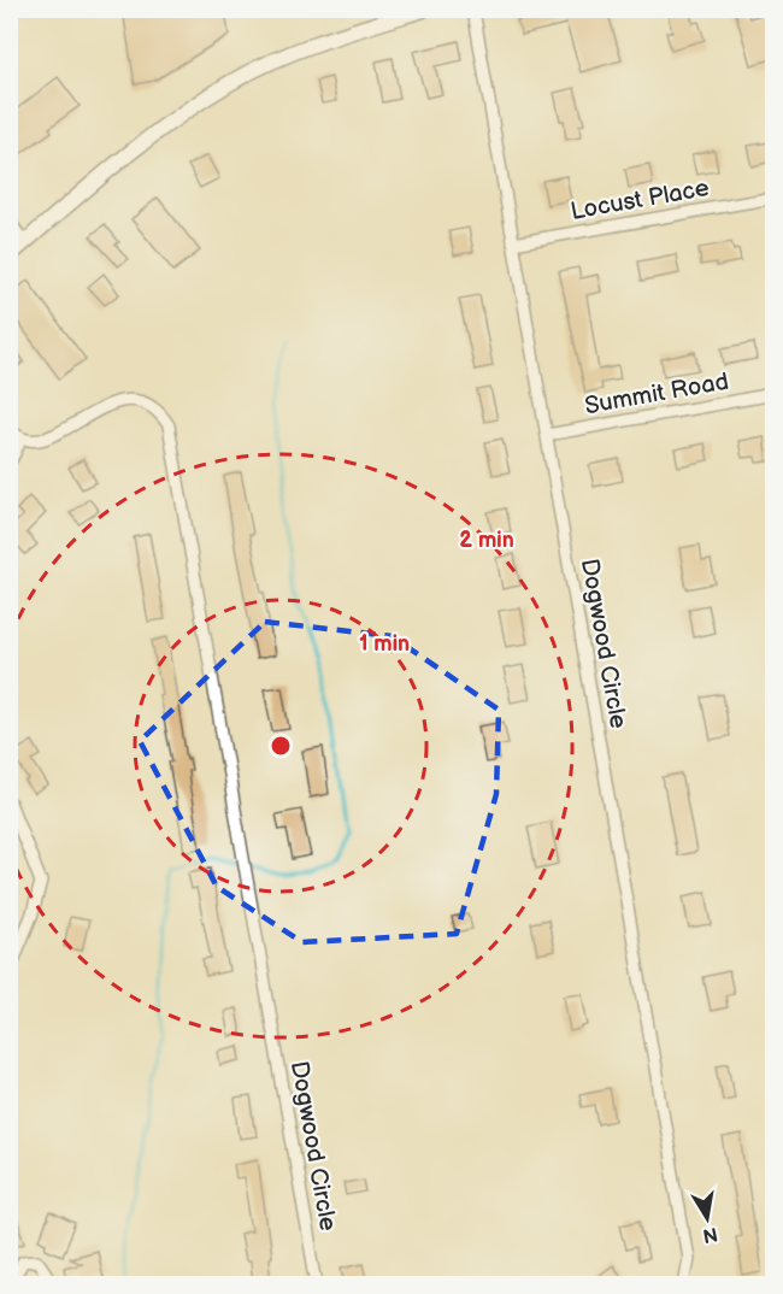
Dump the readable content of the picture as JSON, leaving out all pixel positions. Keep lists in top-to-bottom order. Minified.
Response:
{"streets":{"street":["Locust Place","Summit Road","Dogwood Circle"]},"crossings":[["Locust Place","Dogwood Circle"],["Summit Road","Dogwood Circle"]],"north":"bottom","rings":["2 min","1 min"]}
